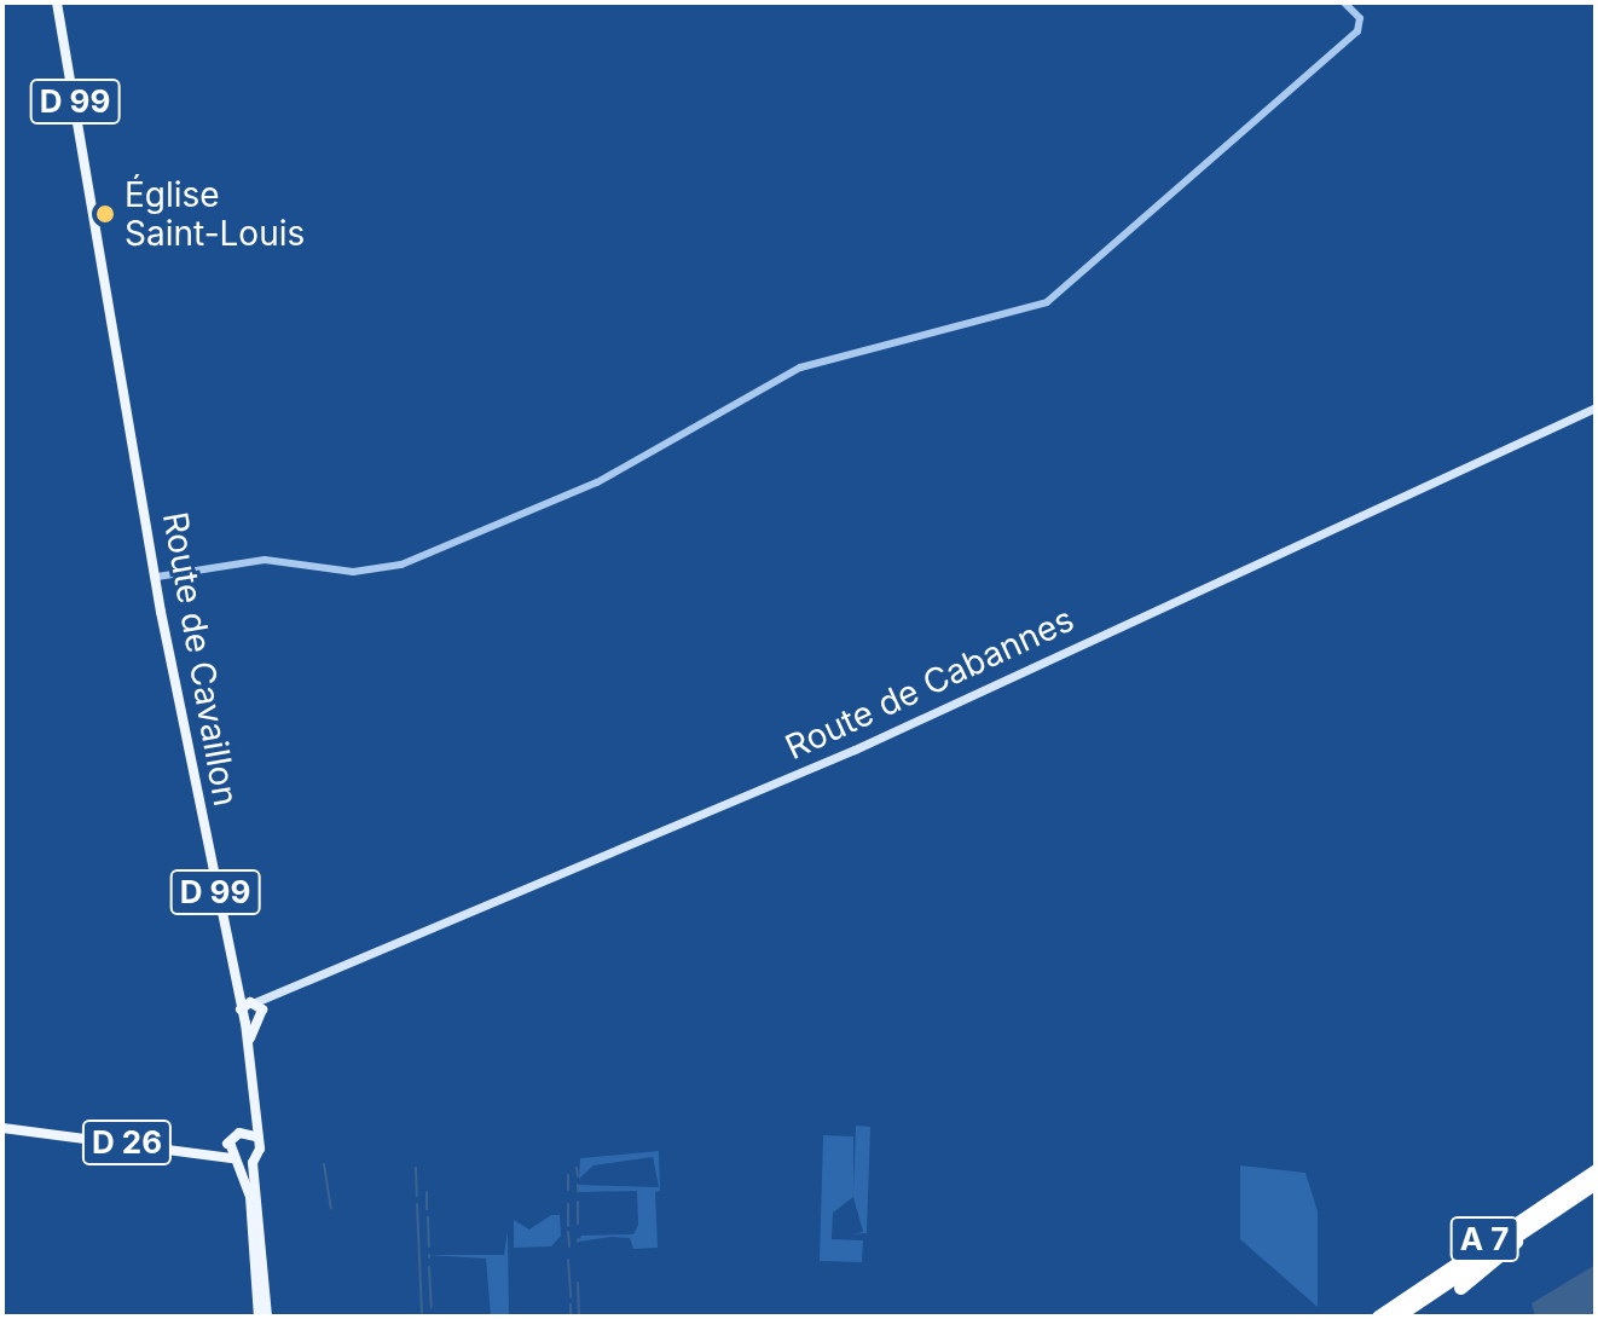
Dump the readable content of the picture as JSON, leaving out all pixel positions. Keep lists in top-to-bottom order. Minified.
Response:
{"streets":{"highway":["A 7"],"main road":["D 99","Route de Cavaillon","Route de Cabannes","D 26"]},"crossings":[["Route de Cavaillon","Route de Cabannes"]],"places":["Église Saint-Louis"]}
